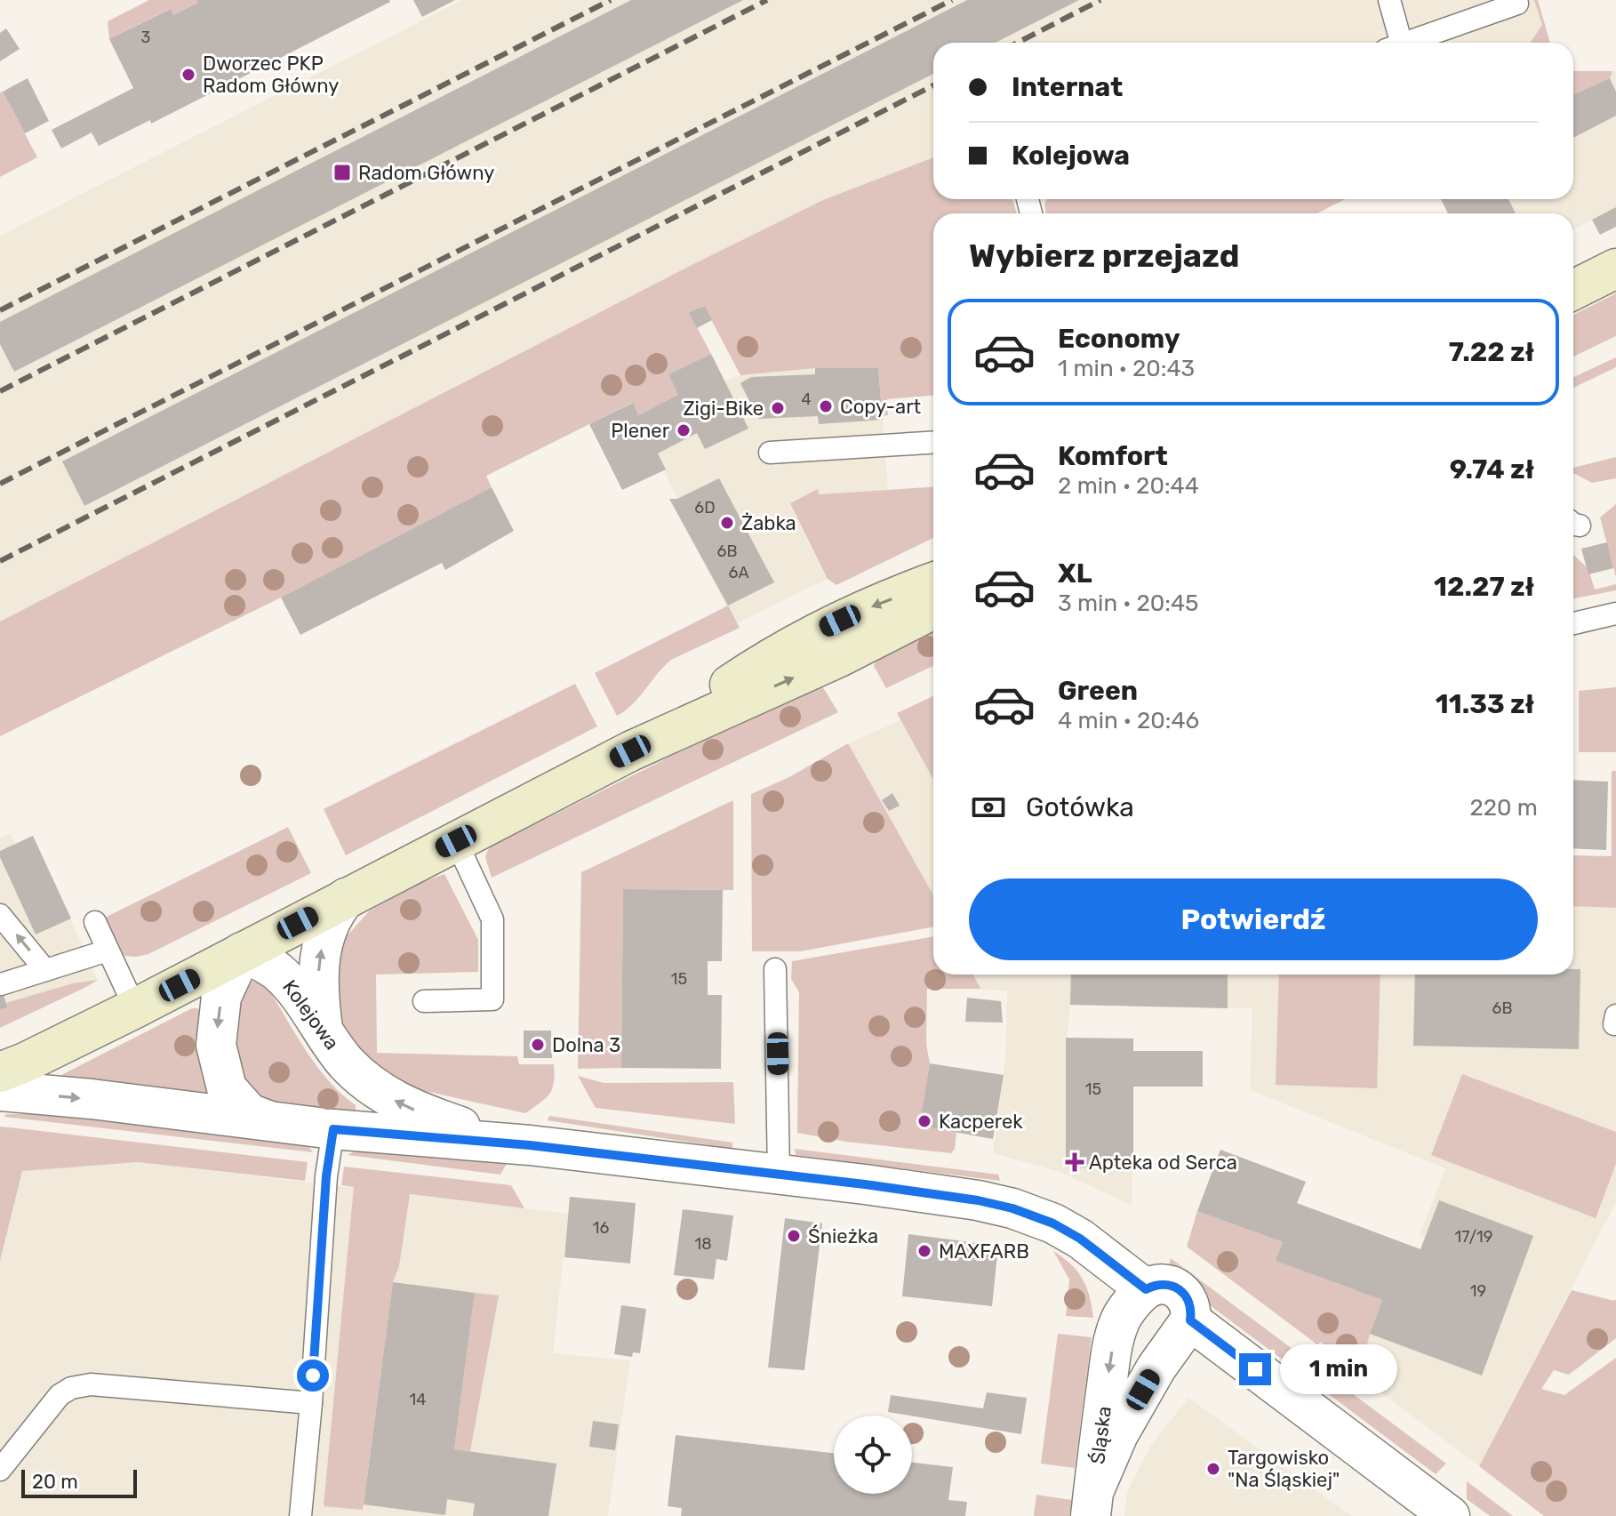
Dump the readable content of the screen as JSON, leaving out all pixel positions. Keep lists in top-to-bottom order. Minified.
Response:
{"streets":{"street":["Kolejowa","Śląska"]},"crossings":[["Kolejowa","Śląska"]],"places":{"other":["Dworzec PKP Radom Główny","Copy-art","Zigi-Bike","Plener","Żabka","Dolna 3","Kacperek","Śnieżka","MAXFARB","Targowisko \"Na Śląskiej\""],"transit":["Radom Główny"],"health":["Apteka od Serca"]},"house_numbers":["3","4","6D","6B","6A","15","6B","15","16","17/19","18","19","14"],"scale_bar":"20 m","page":{"banner":["Internat","Kolejowa"],"heading":"Wybierz przejazd","list":[{"name":"Economy","note":"1 min · 20:43","value":"7.22 zł"},{"name":"Komfort","note":"2 min · 20:44","value":"9.74 zł"},{"name":"XL","note":"3 min · 20:45","value":"12.27 zł"},{"name":"Green","note":"4 min · 20:46","value":"11.33 zł"}],"pay":["Gotówka","220 m"],"buttons":"Potwierdź","bubble":"1 min","scale":"20 m"}}
